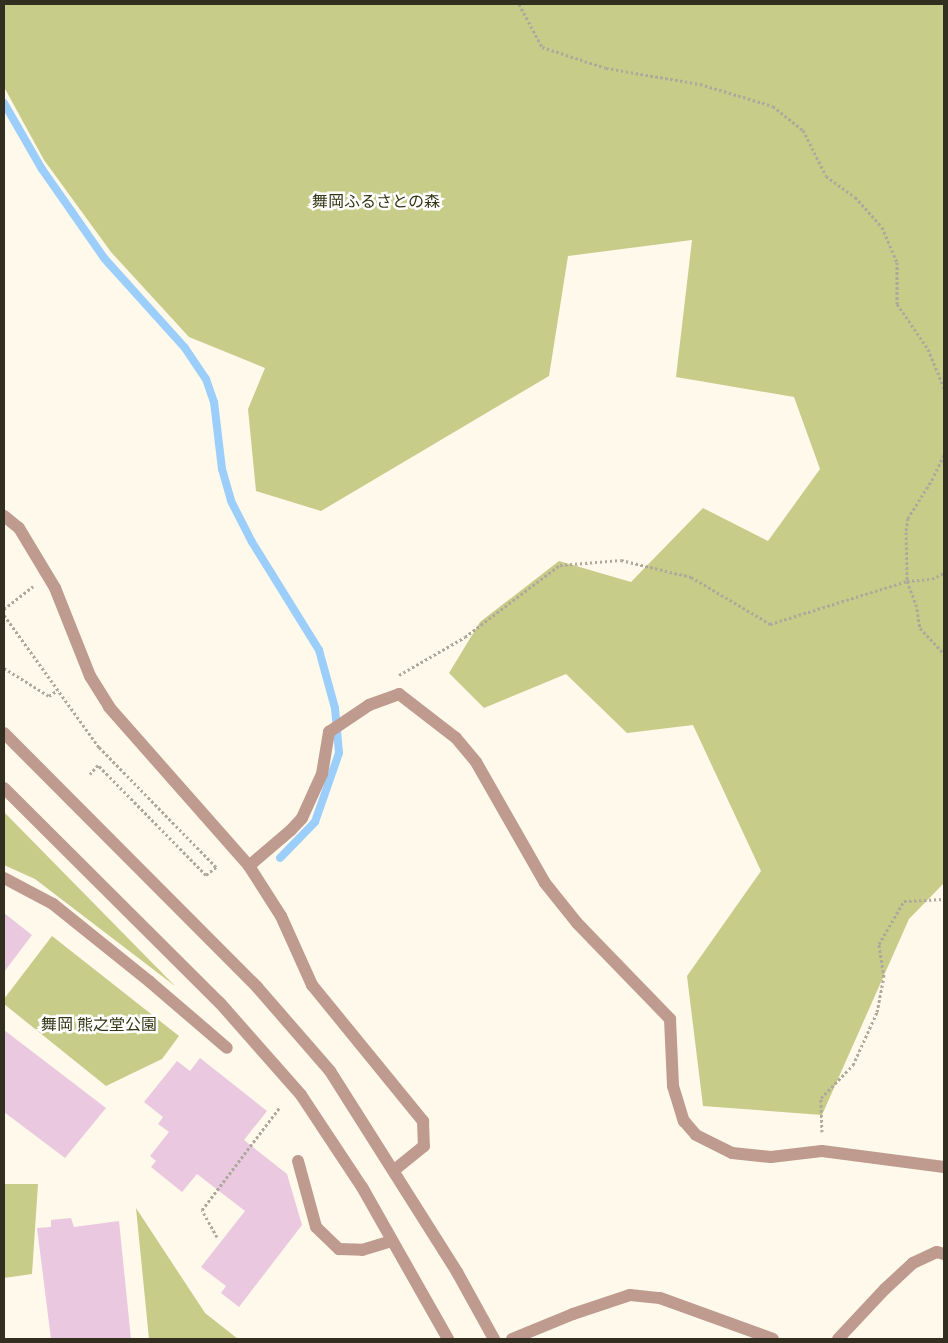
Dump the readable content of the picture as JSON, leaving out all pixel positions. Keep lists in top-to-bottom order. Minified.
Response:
{"parks":["舞岡ふるさとの森","舞岡 熊之堂公園"]}
